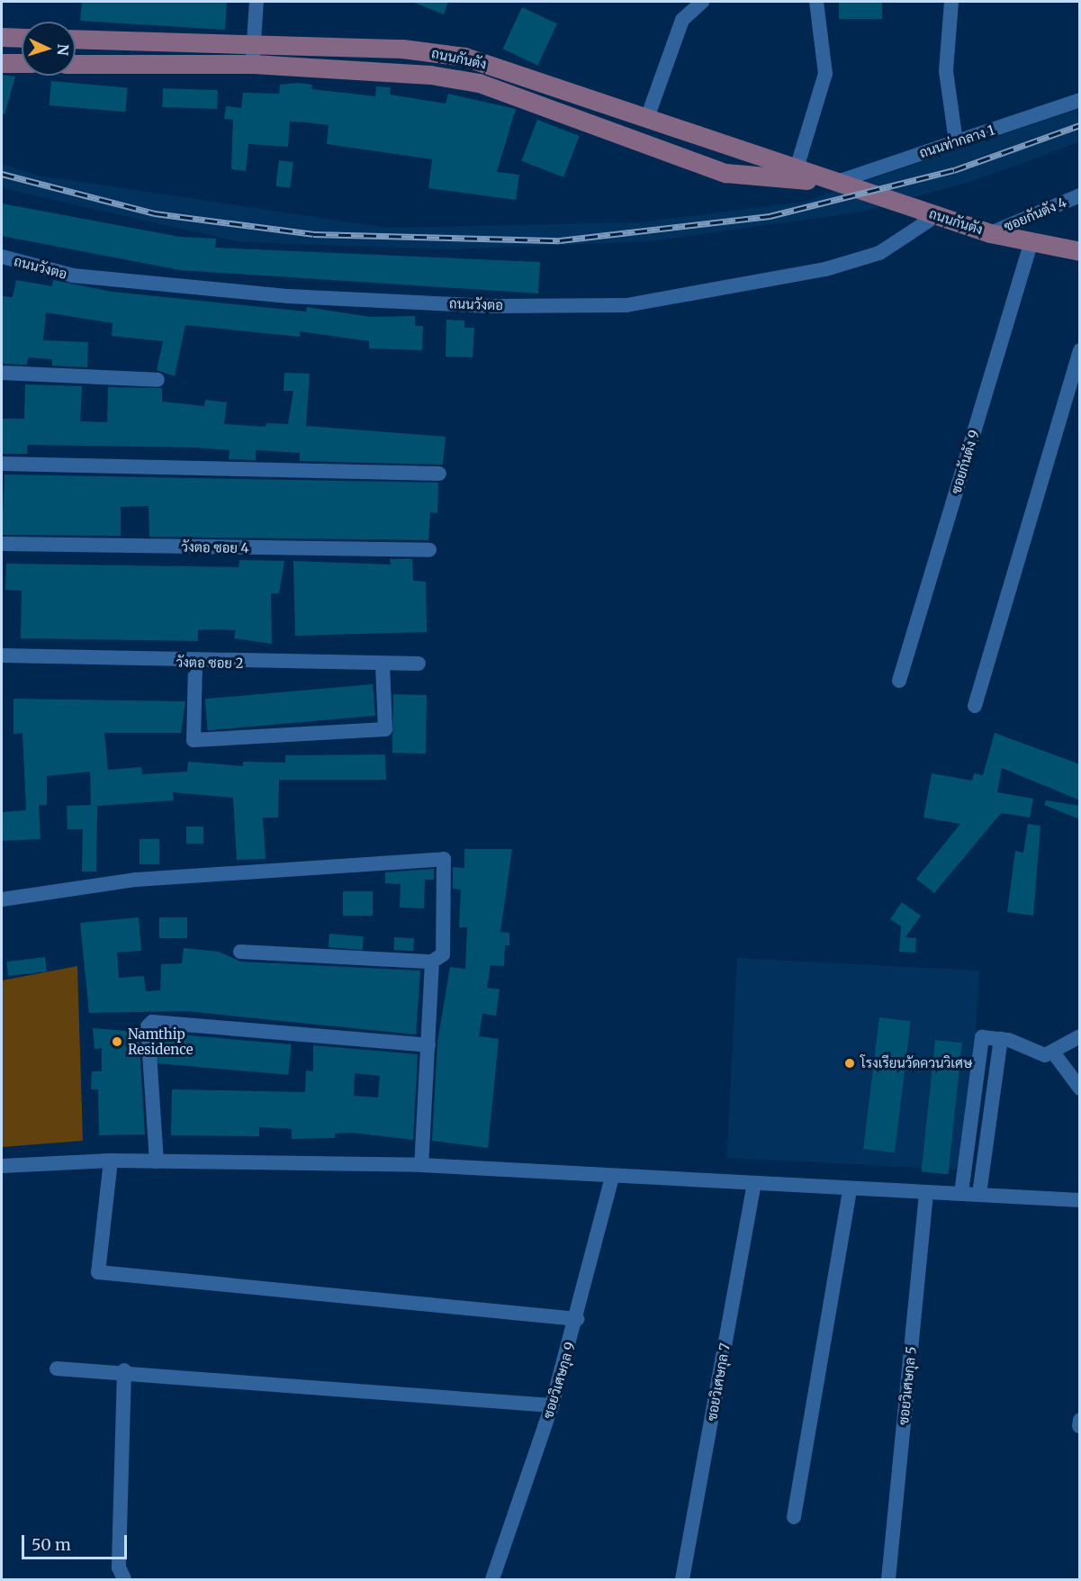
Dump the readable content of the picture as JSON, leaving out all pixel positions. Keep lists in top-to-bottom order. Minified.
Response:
{"streets":{"main road":["ถนนกันตัง"],"street":["ถนนท่ากลาง 1","ซอยกันตัง 4","ถนนวังตอ","ซอยกันตัง 9","วังตอ ซอย 4","วังตอ ซอย 2","ซอยวิเศษกุล 9","ซอยวิเศษกุล 7","ซอยวิเศษกุล 5"]},"crossings":[["ถนนกันตัง","ถนนท่ากลาง 1"],["ถนนกันตัง","ซอยกันตัง 4"],["ถนนกันตัง","ถนนวังตอ"],["ถนนกันตัง","ซอยกันตัง 9"]],"places":["Namthip Residence","โรงเรียนวัดควนวิเศษ"],"scale_bar":"50 m","north":"right"}
